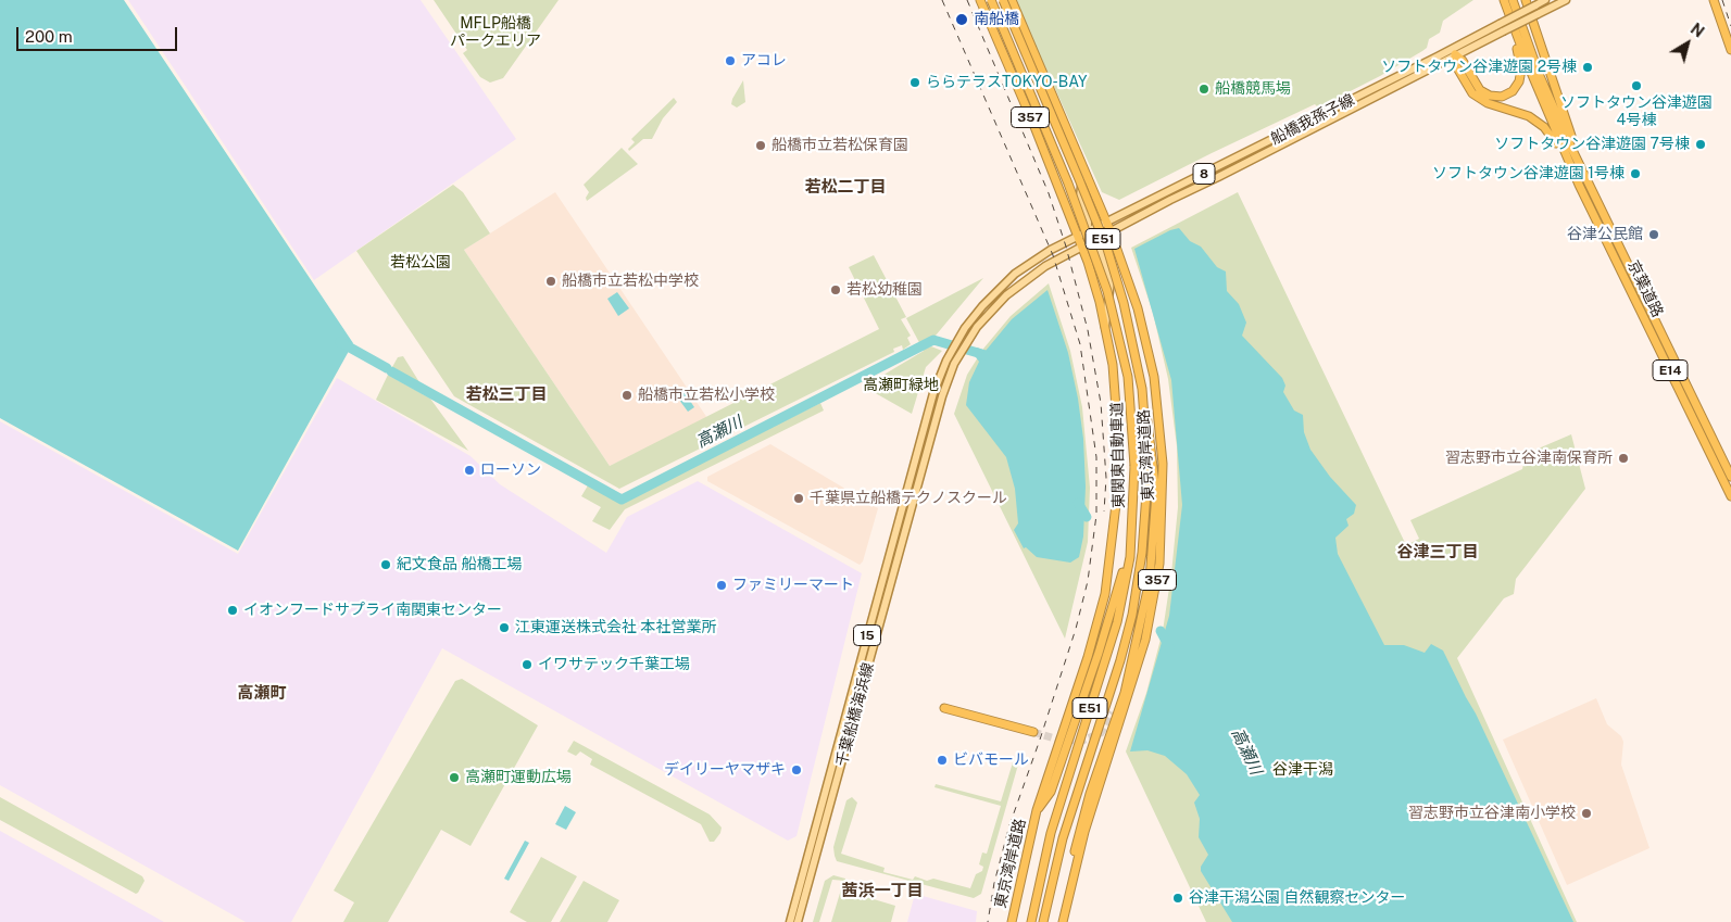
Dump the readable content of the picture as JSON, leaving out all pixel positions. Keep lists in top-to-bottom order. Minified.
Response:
{"streets":{"highway":["357","E51","京葉道路","E14","東関東自動車道","東京湾岸道路"],"main road":["船橋我孫子線","8","15","千葉船橋海浜線"]},"crossings":[["船橋我孫子線","東京湾岸道路"],["船橋我孫子線","千葉船橋海浜線"],["東京湾岸道路","千葉船橋海浜線"]],"districts":["若松二丁目","若松三丁目","谷津三丁目","高瀬町","茜浜一丁目"],"water":["高瀬川"],"parks":["MFLP船橋 パークエリア","若松公園","高瀬町緑地","谷津干潟"],"places":["南船橋","アコレ","ソフトタウン谷津遊園 2号棟","ららテラスTOKYO-BAY","ソフトタウン谷津遊園 4号棟","船橋競馬場","ソフトタウン谷津遊園 7号棟","船橋市立若松保育園","ソフトタウン谷津遊園 1号棟","谷津公民館","船橋市立若松中学校","若松幼稚園","船橋市立若松小学校","習志野市立谷津南保育所","ローソン","千葉県立船橋テクノスクール","紀文食品 船橋工場","ファミリーマート","イオンフードサプライ南関東センター","江東運送株式会社 本社営業所","イワサテック千葉工場","ビバモール","デイリーヤマザキ","高瀬町運動広場","習志野市立谷津南小学校","谷津干潟公園 自然観察センター"],"scale_bar":"200 m","north":"top right"}
